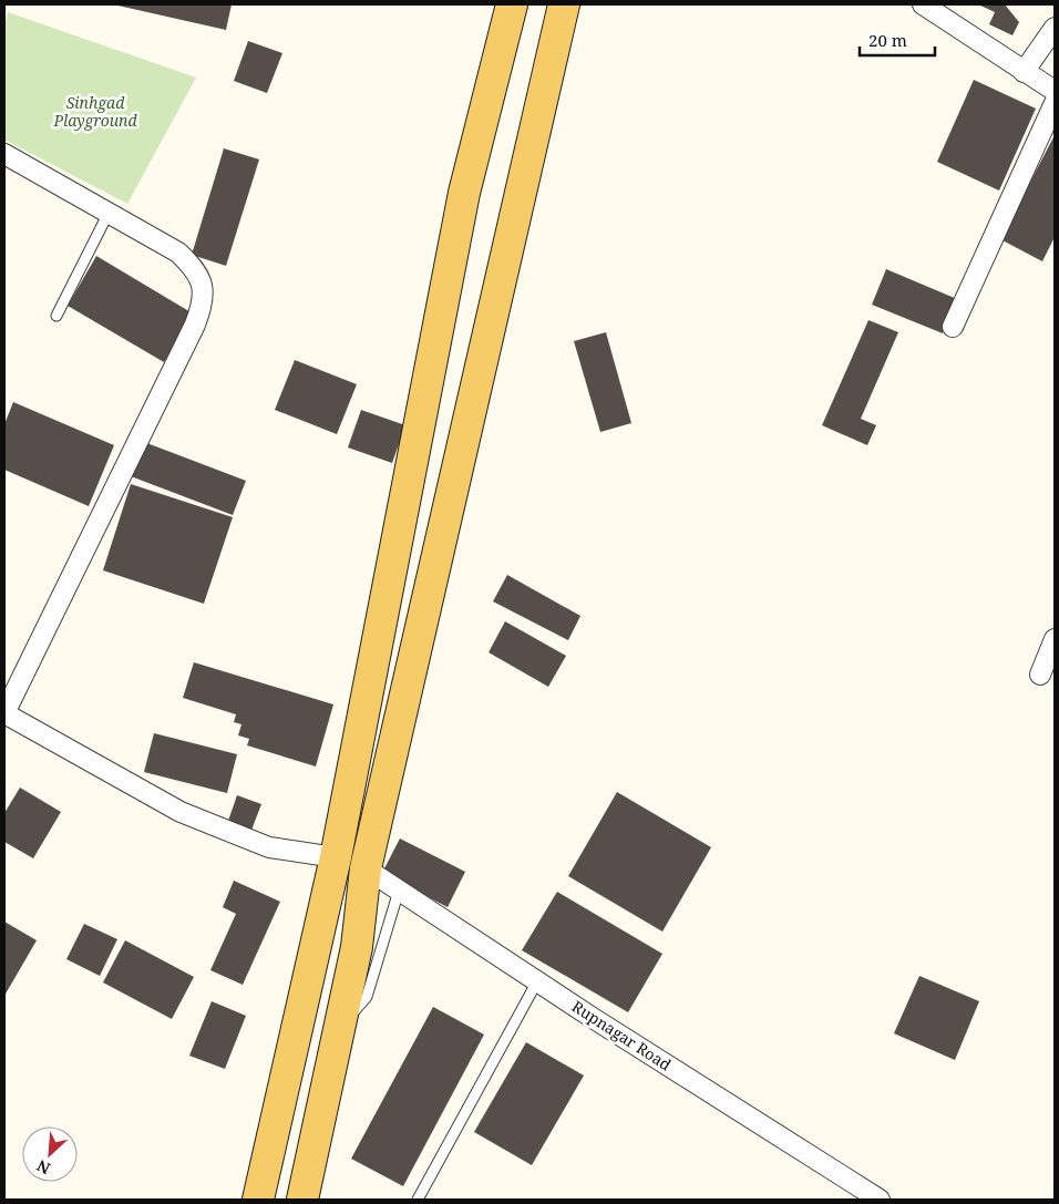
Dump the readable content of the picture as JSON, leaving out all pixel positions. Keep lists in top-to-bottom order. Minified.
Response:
{"streets":{"street":["Rupnagar Road"]},"parks":["Sinhgad Playground"],"scale_bar":"20 m","north":"bottom left"}
